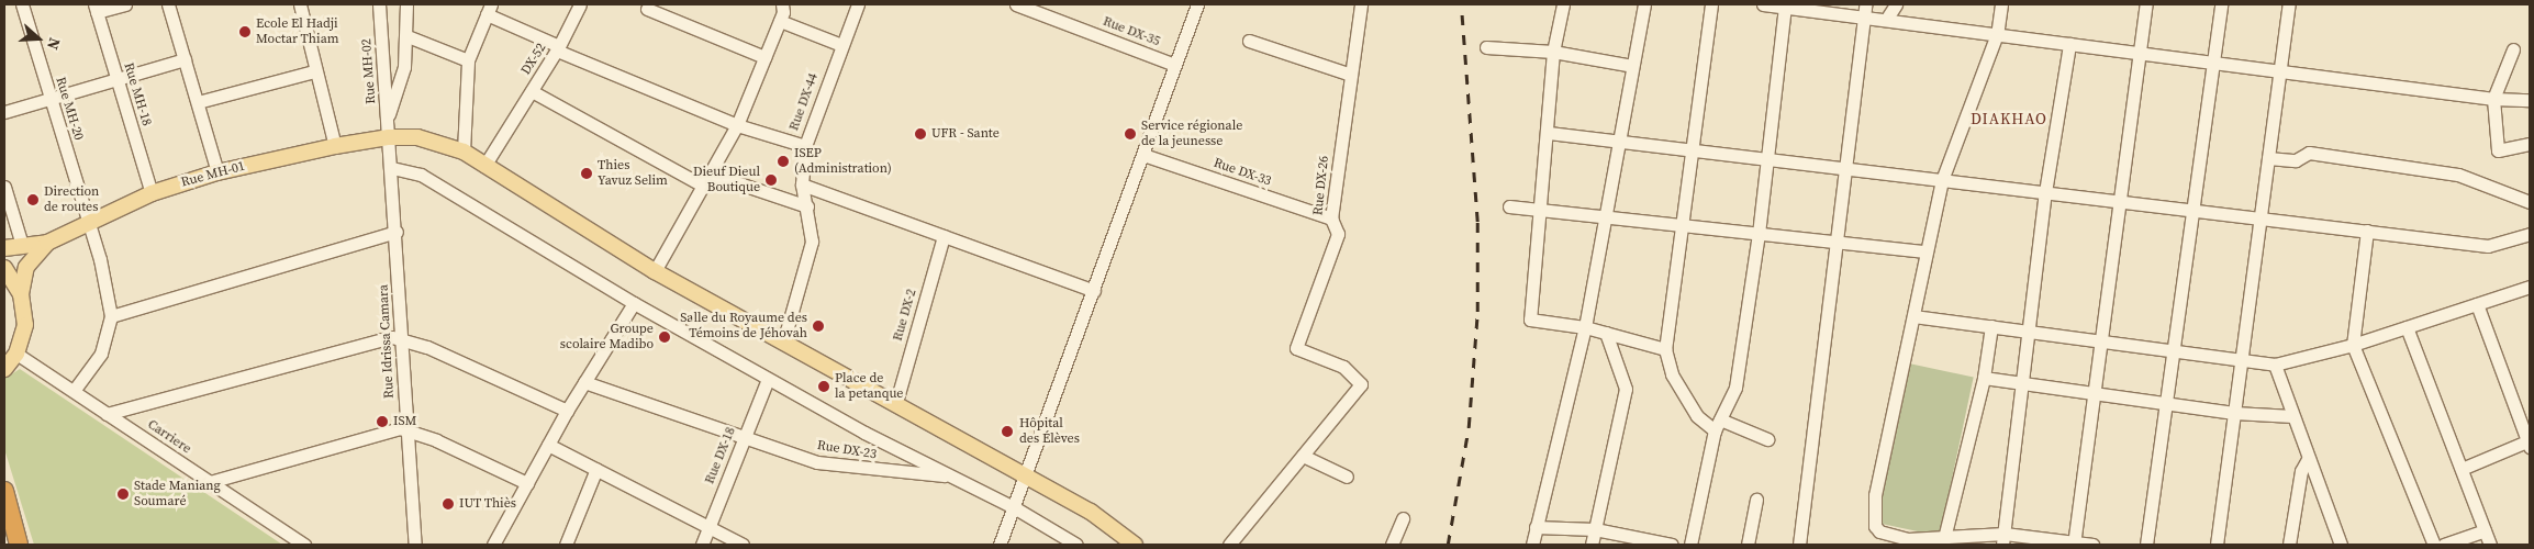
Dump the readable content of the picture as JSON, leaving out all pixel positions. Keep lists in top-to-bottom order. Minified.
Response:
{"streets":{"main road":["Rue MH-01"],"street":["Rue DX-35","DX-52","Rue MH-02","Rue MH-18","Rue DX-44","Rue MH-20","Rue DX-33","Rue DX-26","Rue DX-2","Rue Idrissa Camara","Carriere","Rue DX-23","Rue DX-18"]},"crossings":[["DX-52","Rue MH-01"],["Rue MH-02","Rue MH-01"],["Rue MH-02","Rue Idrissa Camara"],["Rue MH-18","Rue MH-01"],["Rue DX-44","Rue MH-01"],["Rue MH-20","Rue MH-01"],["Rue DX-33","Rue DX-26"],["Rue MH-01","Rue DX-2"],["Rue MH-01","Rue Idrissa Camara"],["Rue DX-23","Rue DX-18"]],"districts":["DIAKHAO"],"places":["Ecole El Hadji Moctar Thiam","UFR - Sante","Service régionale de la jeunesse","ISEP (Administration)","Thies Yavuz Selim","Dieuf Dieul Boutique","Direction de routes","Salle du Royaume des Témoins de Jéhovah","Groupe scolaire Madibo","Place de la petanque","ISM","Hôpital des Élèves","Stade Maniang Soumaré","IUT Thiès"],"north":"right"}
